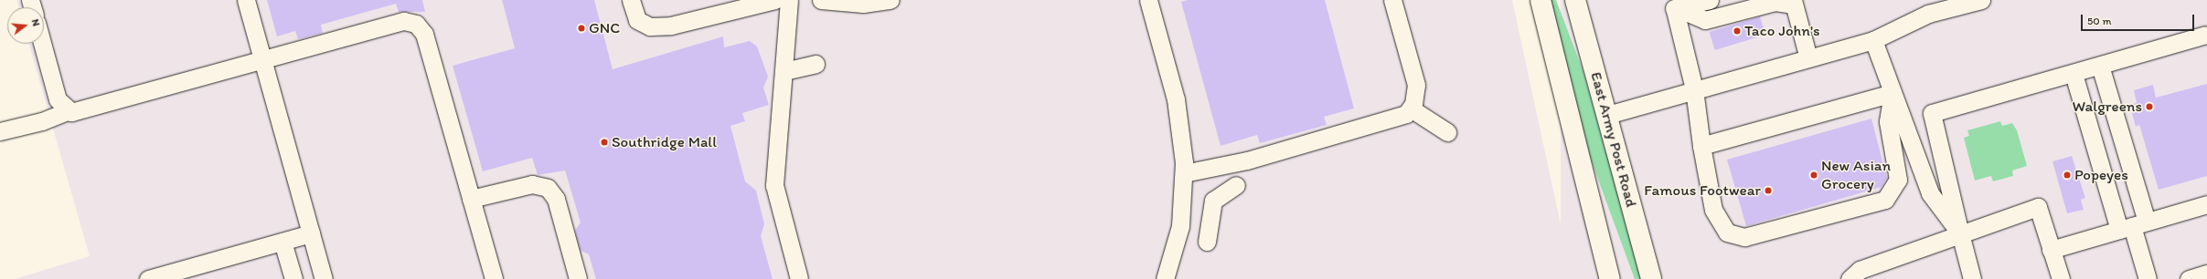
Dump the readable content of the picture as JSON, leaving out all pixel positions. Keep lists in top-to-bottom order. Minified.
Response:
{"streets":{"main road":["East Army Post Road"]},"places":["GNC","Taco John's","Walgreens","Southridge Mall","New Asian Grocery","Popeyes","Famous Footwear"],"scale_bar":"50 m","north":"right"}
